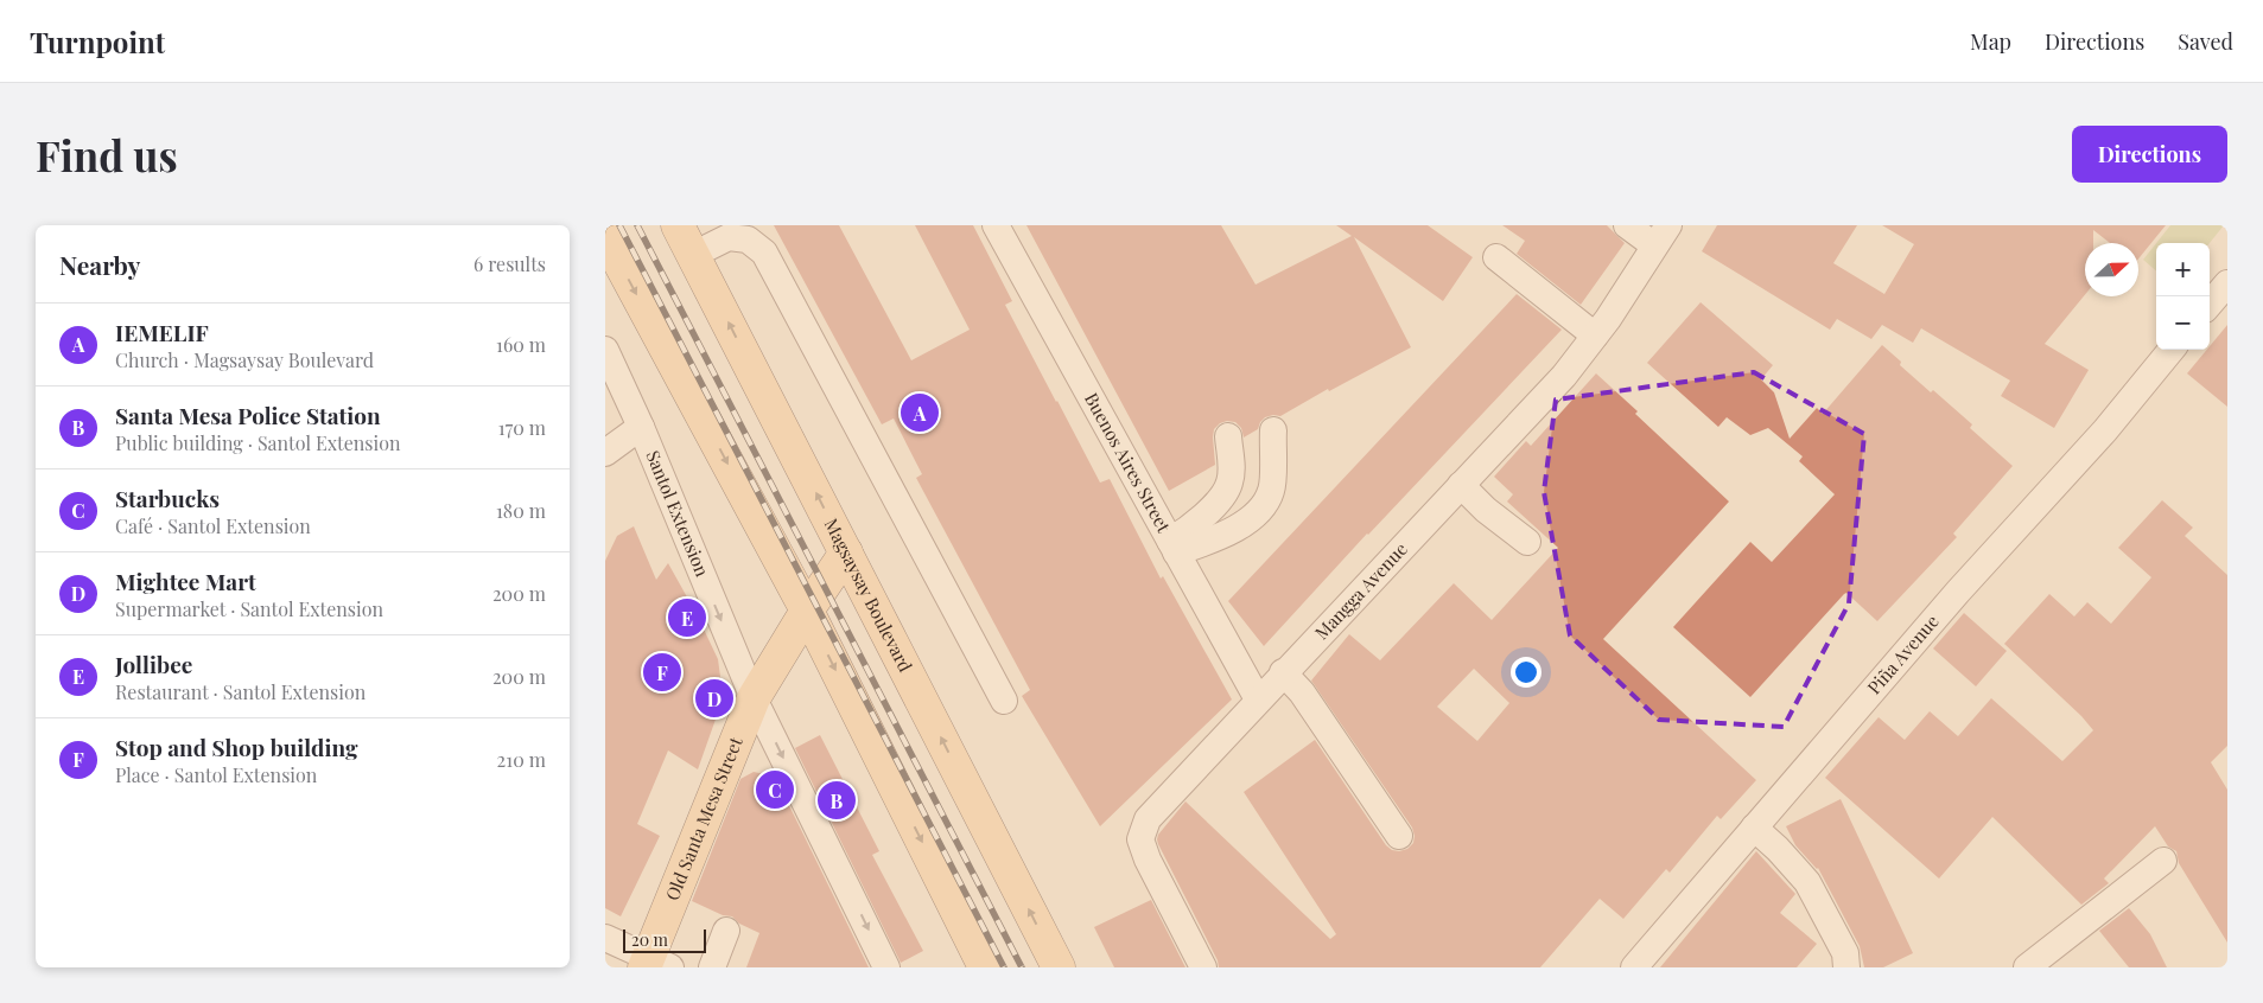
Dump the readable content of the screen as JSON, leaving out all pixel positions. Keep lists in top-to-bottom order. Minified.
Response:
{"streets":{"main road":["Magsaysay Boulevard","Old Santa Mesa Street"],"street":["Buenos Aires Street","Santol Extension","Mangga Avenue","Piña Avenue"]},"crossings":[["Buenos Aires Street","Mangga Avenue"],["Santol Extension","Old Santa Mesa Street"],["Magsaysay Boulevard","Old Santa Mesa Street"]],"scale_bar":"20 m","north":"right","page":{"header":"Turnpoint","nav":["Map","Directions","Saved"],"buttons":"Directions","title":"Find us","heading":["Nearby","6 results"],"map_buttons":["+","−"],"list":[{"mark":"A","name":"IEMELIF","note":"Church · Magsaysay Boulevard","value":"160 m"},{"mark":"B","name":"Santa Mesa Police Station","note":"Public building · Santol Extension","value":"170 m"},{"mark":"C","name":"Starbucks","note":"Café · Santol Extension","value":"180 m"},{"mark":"D","name":"Mightee Mart","note":"Supermarket · Santol Extension","value":"200 m"},{"mark":"E","name":"Jollibee","note":"Restaurant · Santol Extension","value":"200 m"},{"mark":"F","name":"Stop and Shop building","note":"Place · Santol Extension","value":"210 m"}],"pins":["A","E","F","D","C","B"],"scale":"20 m"}}
